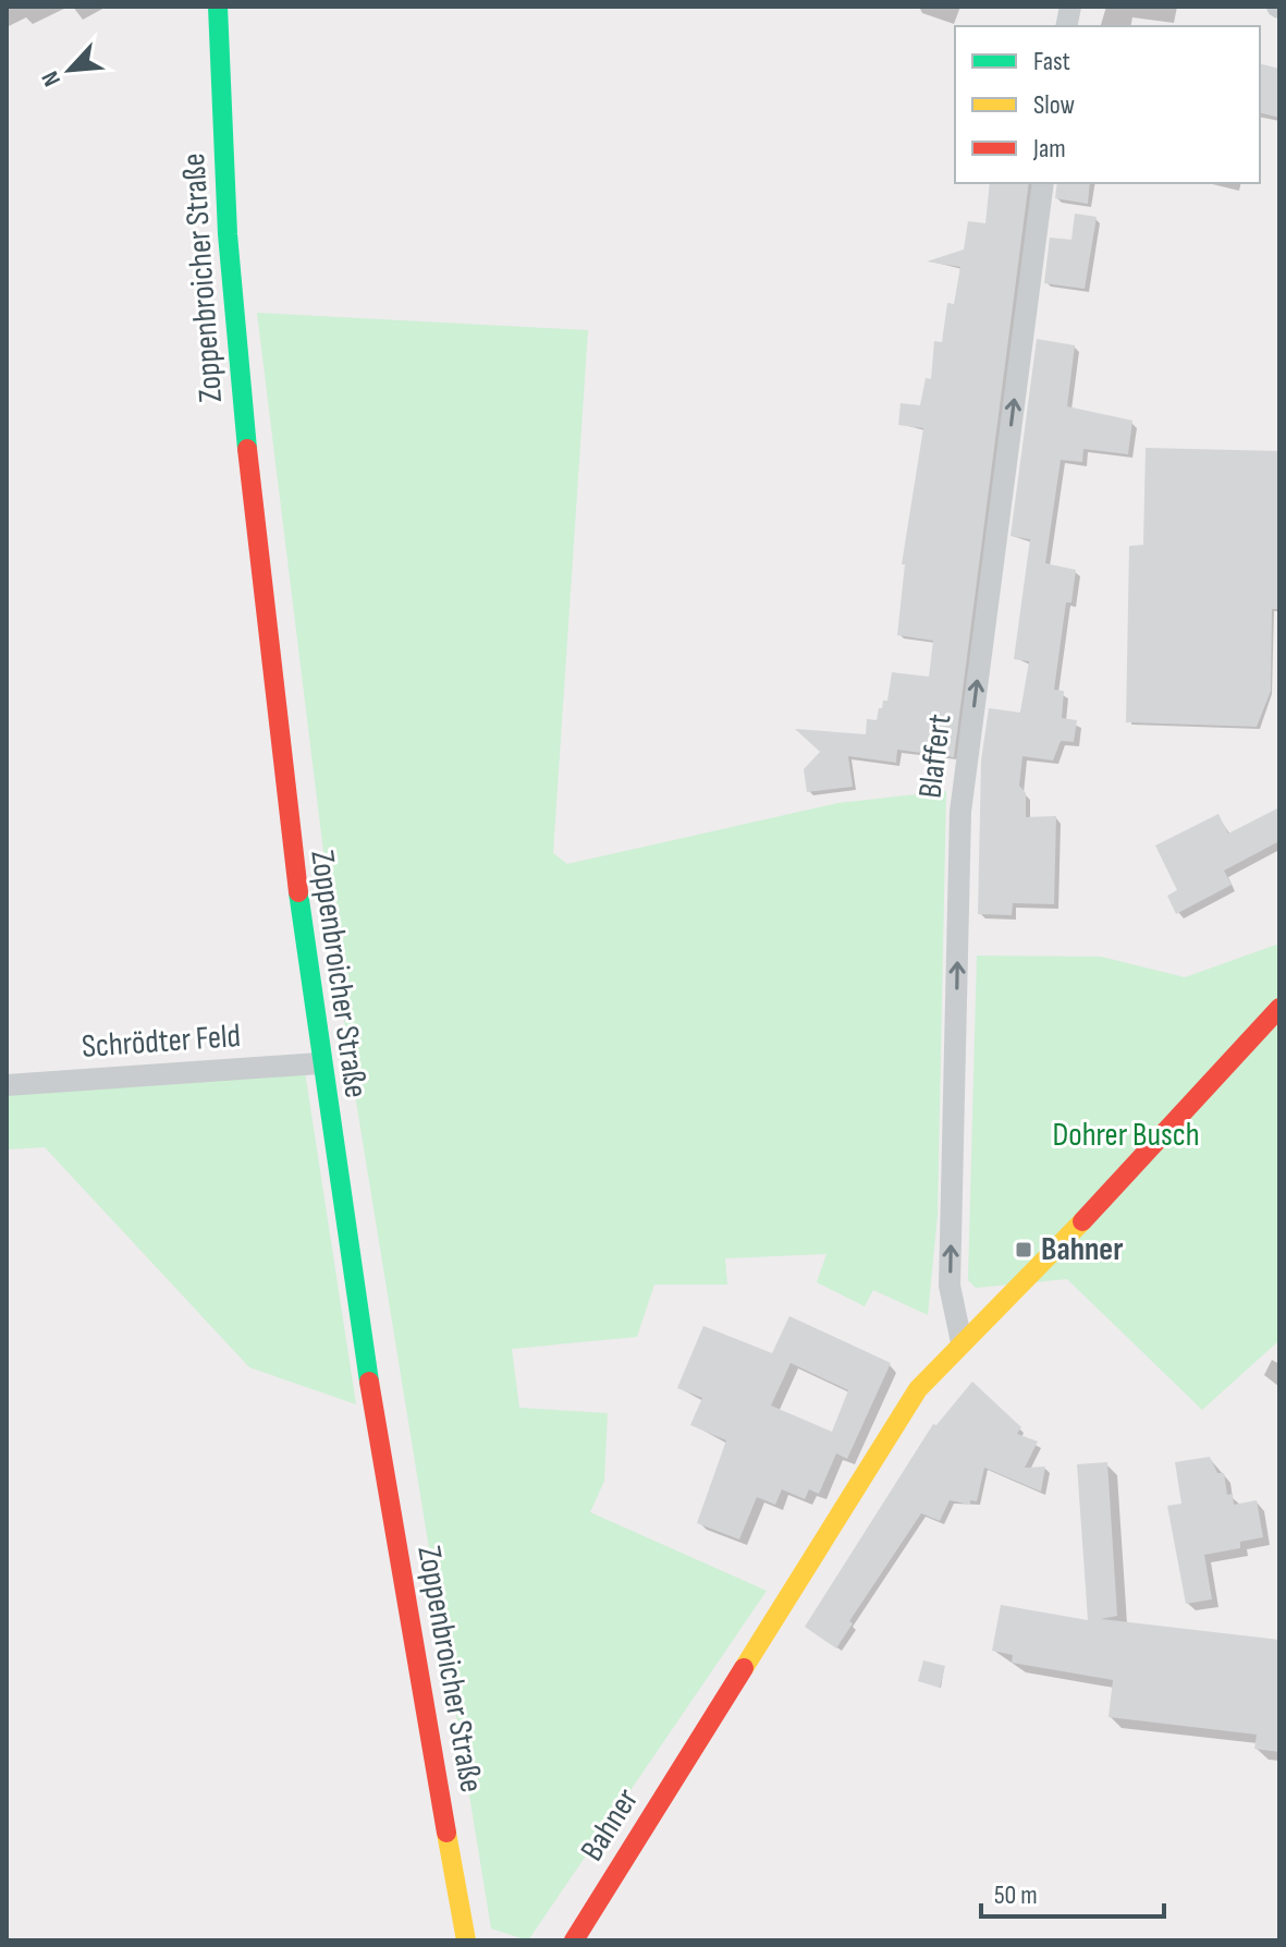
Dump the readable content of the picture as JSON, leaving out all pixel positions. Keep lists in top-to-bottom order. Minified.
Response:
{"streets":{"main road":["Zoppenbroicher Straße","Bahner"],"street":["Blaffert","Schrödter Feld"]},"crossings":[["Zoppenbroicher Straße","Schrödter Feld"],["Blaffert","Bahner"]],"one_way":["Blaffert"],"parks":["Dohrer Busch"],"places":{"transit":["Bahner"]},"legend":["Fast","Slow","Jam"],"scale_bar":"50 m","north":"bottom left"}
